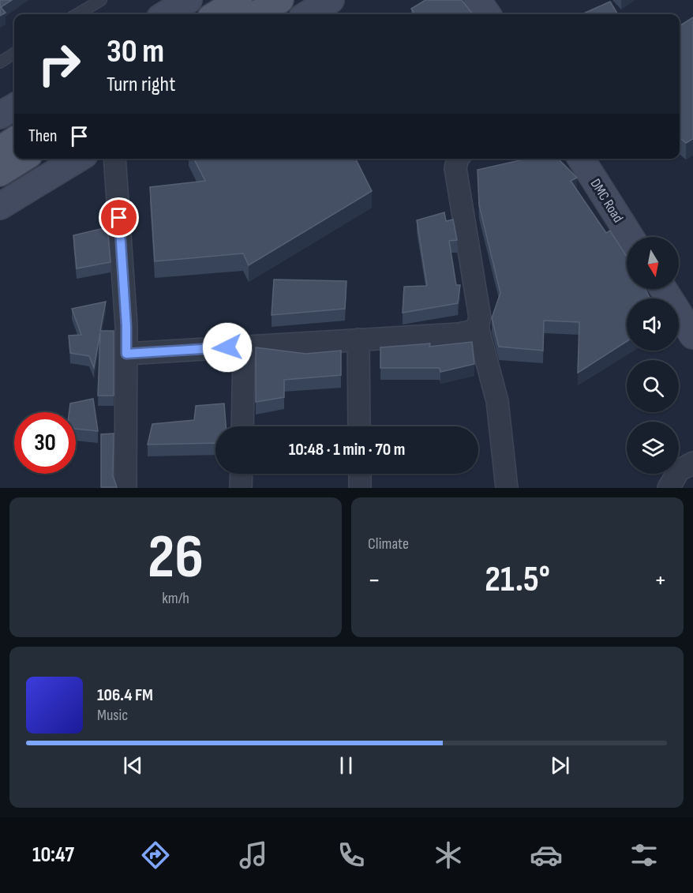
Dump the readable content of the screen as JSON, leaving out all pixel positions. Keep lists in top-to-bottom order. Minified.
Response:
{"streets":{"street":["DMC Road"]},"north":"bottom","page":{"turn":["30 m","Turn right"],"then":"Then","limit":"30","trip":"10:48 · 1 min · 70 m","tile":[["26","km/h"],"Climate"],"heat":["−","21.5°","+"],"song":["106.4 FM","Music"],"tabs":"10:47"}}
